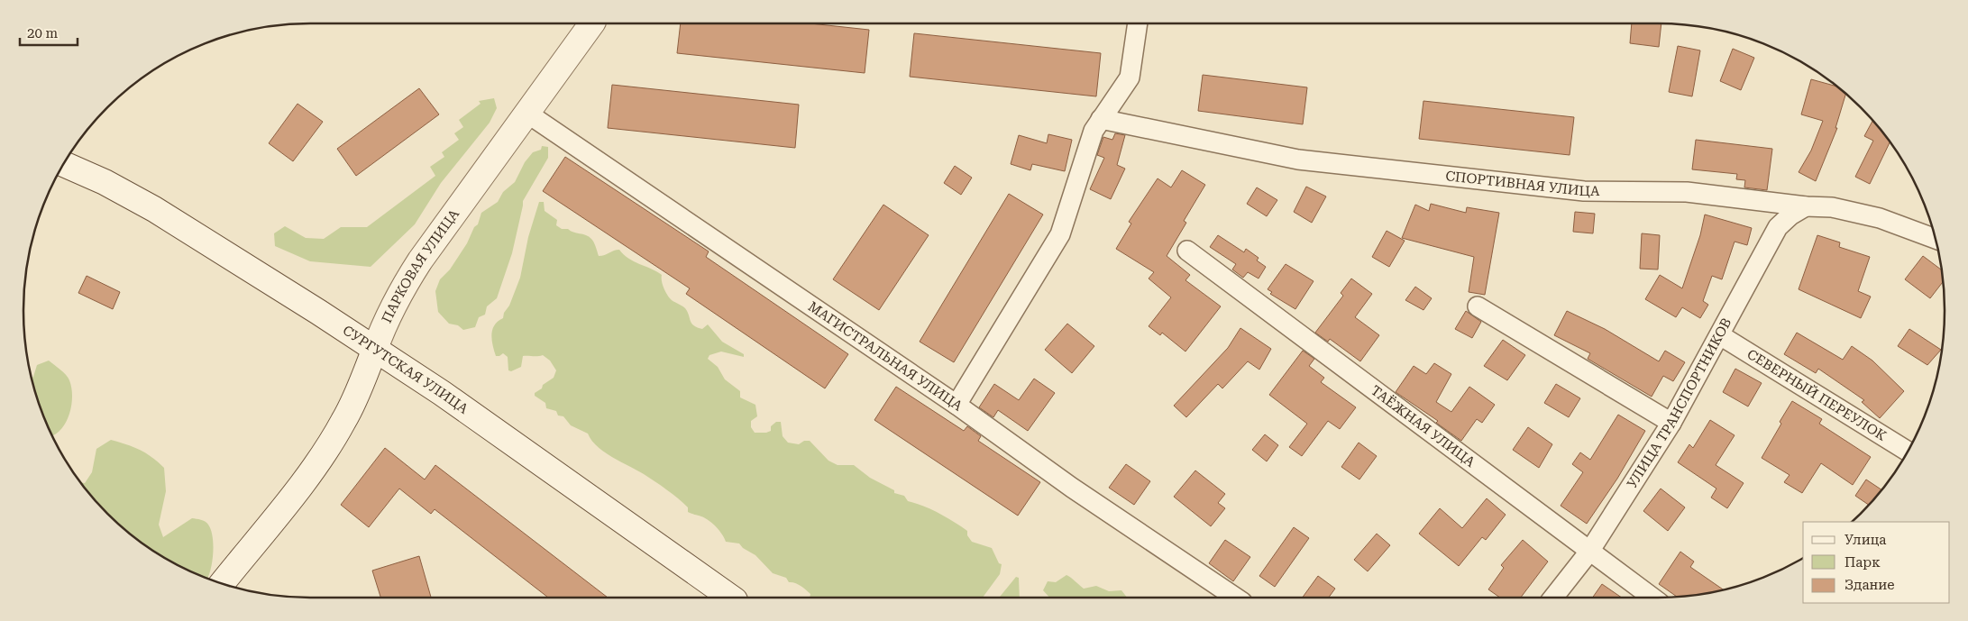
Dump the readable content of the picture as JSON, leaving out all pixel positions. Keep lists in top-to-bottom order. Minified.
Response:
{"streets":{"main road":["ПАРКОВАЯ УЛИЦА","СУРГУТСКАЯ УЛИЦА"],"street":["СПОРТИВНАЯ УЛИЦА","МАГИСТРАЛЬНАЯ УЛИЦА","СЕВЕРНЫЙ ПЕРЕУЛОК","УЛИЦА ТРАНСПОРТНИКОВ","ТАЁЖНАЯ УЛИЦА"]},"crossings":[["СПОРТИВНАЯ УЛИЦА","УЛИЦА ТРАНСПОРТНИКОВ"],["ПАРКОВАЯ УЛИЦА","МАГИСТРАЛЬНАЯ УЛИЦА"],["ПАРКОВАЯ УЛИЦА","СУРГУТСКАЯ УЛИЦА"],["СЕВЕРНЫЙ ПЕРЕУЛОК","УЛИЦА ТРАНСПОРТНИКОВ"],["УЛИЦА ТРАНСПОРТНИКОВ","ТАЁЖНАЯ УЛИЦА"]],"legend":["Улица","Парк","Здание"],"scale_bar":"20 m"}
